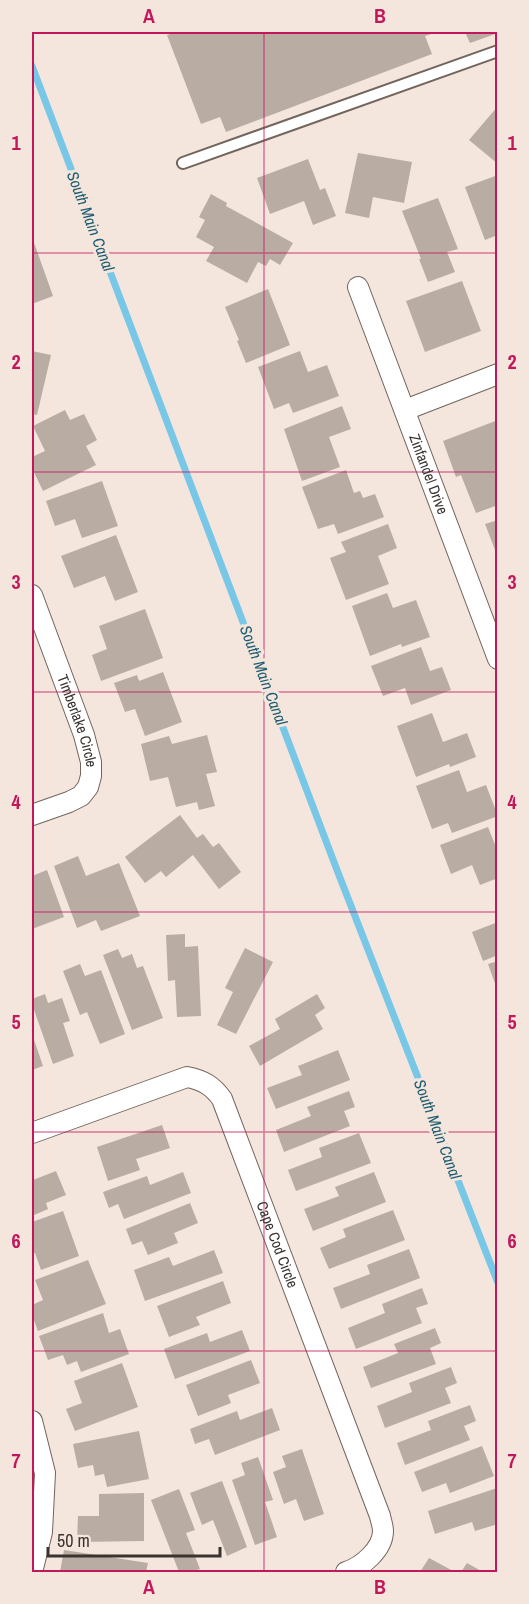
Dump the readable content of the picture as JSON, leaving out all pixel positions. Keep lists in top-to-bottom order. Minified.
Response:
{"streets":{"street":["Zinfandel Drive","Timberlake Circle","Cape Cod Circle"]},"water":["South Main Canal"],"scale_bar":"50 m","grid":{"columns":["A","B"],"rows":["1","2","3","4","5","6","7"]}}
